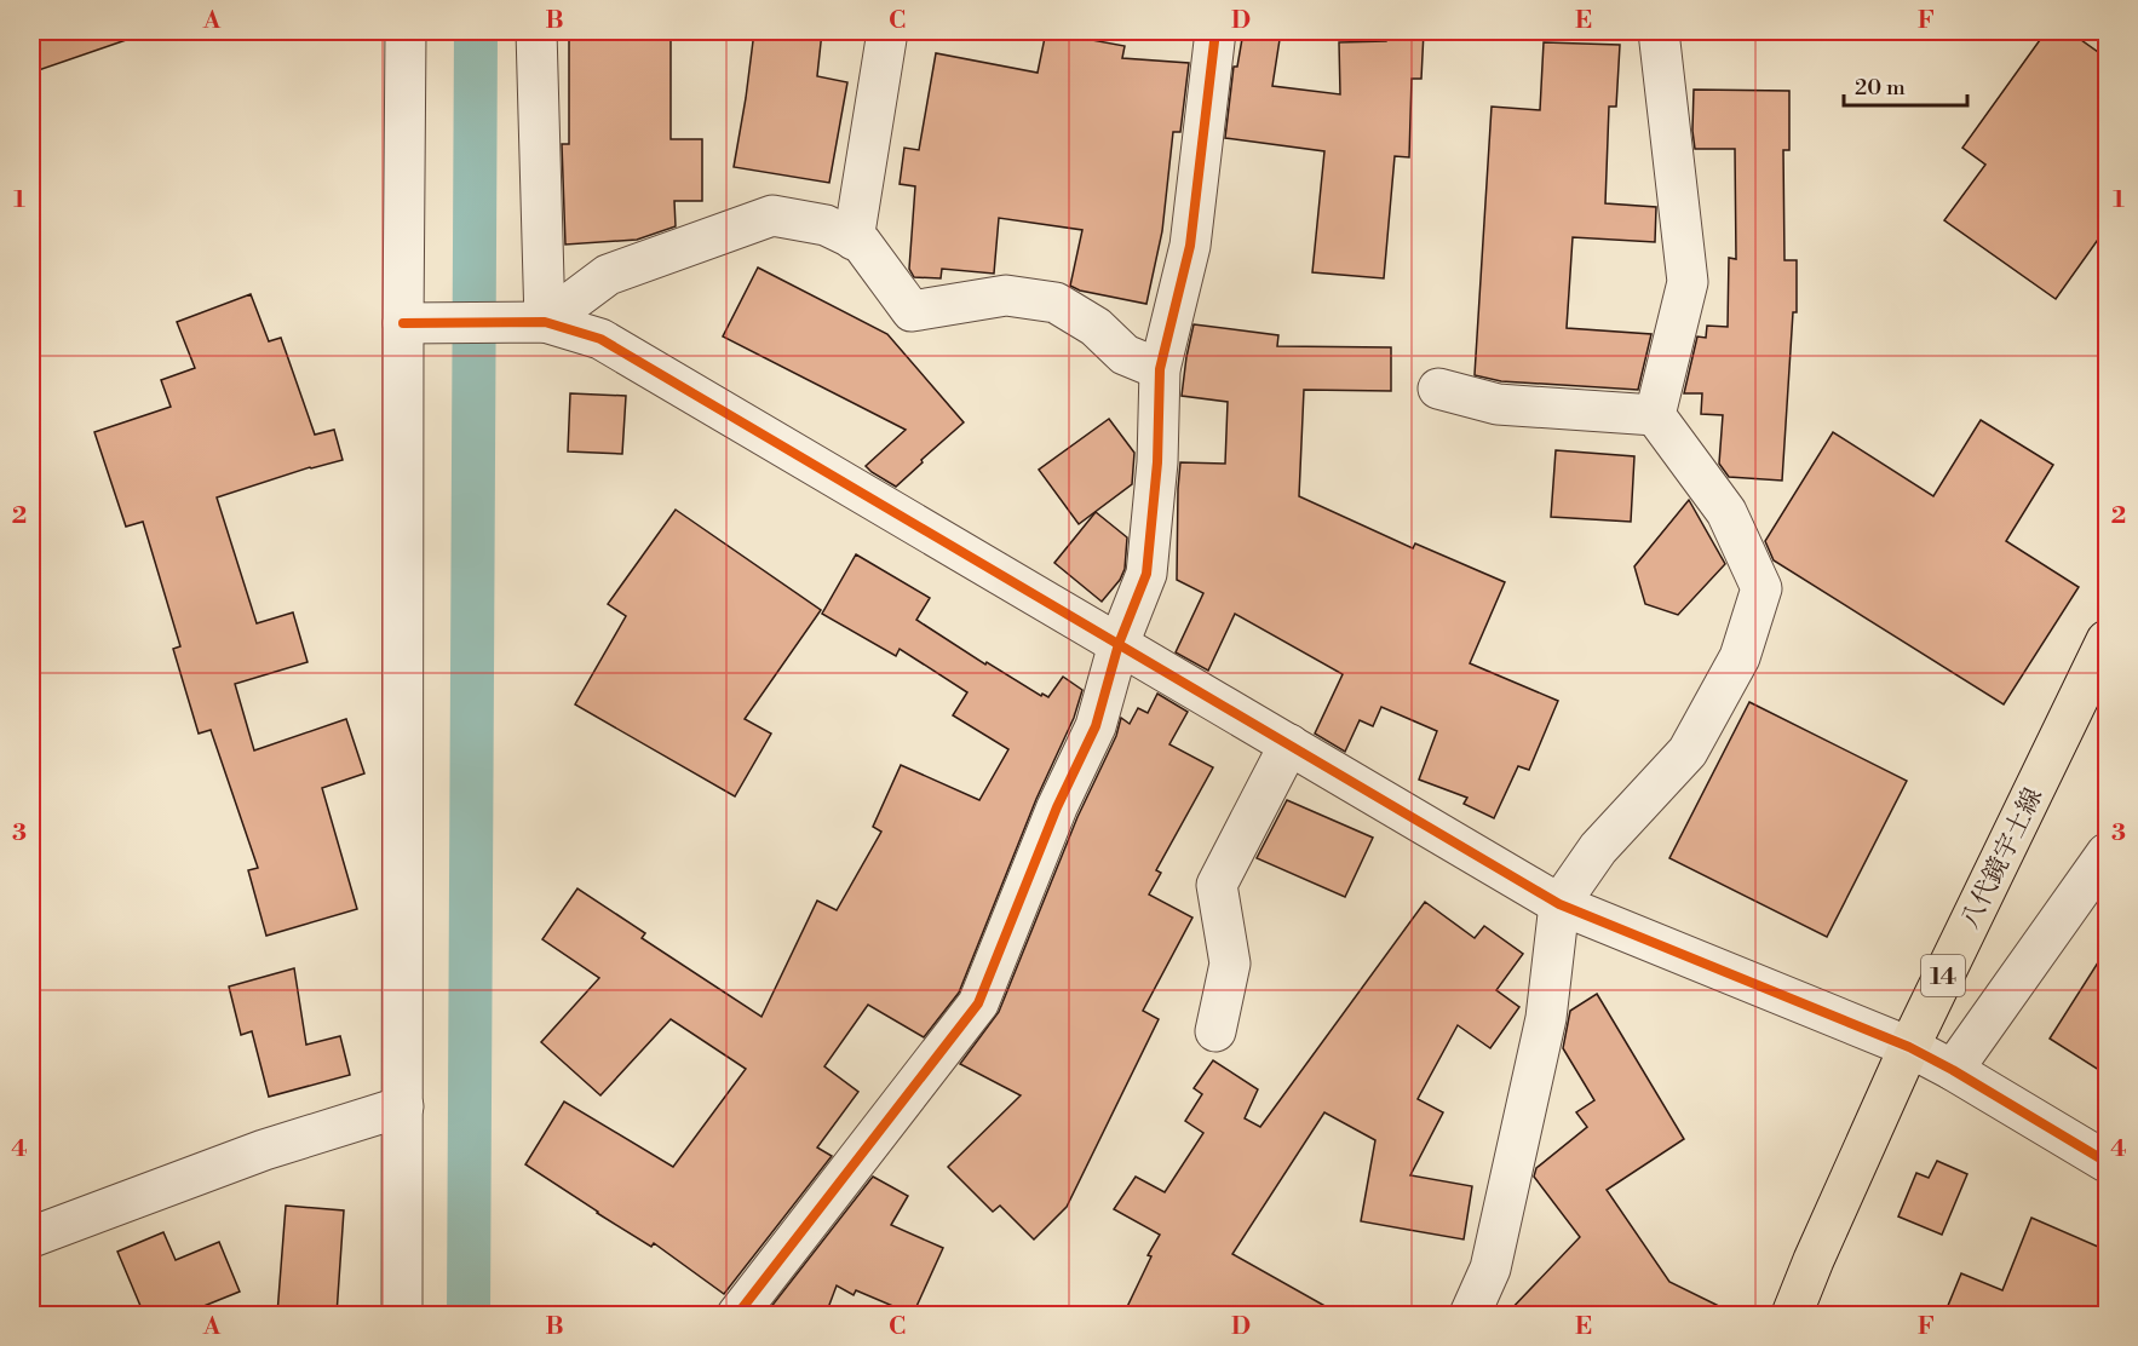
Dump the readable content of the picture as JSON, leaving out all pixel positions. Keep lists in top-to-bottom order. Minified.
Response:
{"streets":{"main road":["八代鏡宇土線","14"]},"scale_bar":"20 m","grid":{"columns":["A","B","C","D","E","F"],"rows":["1","2","3","4"]}}
